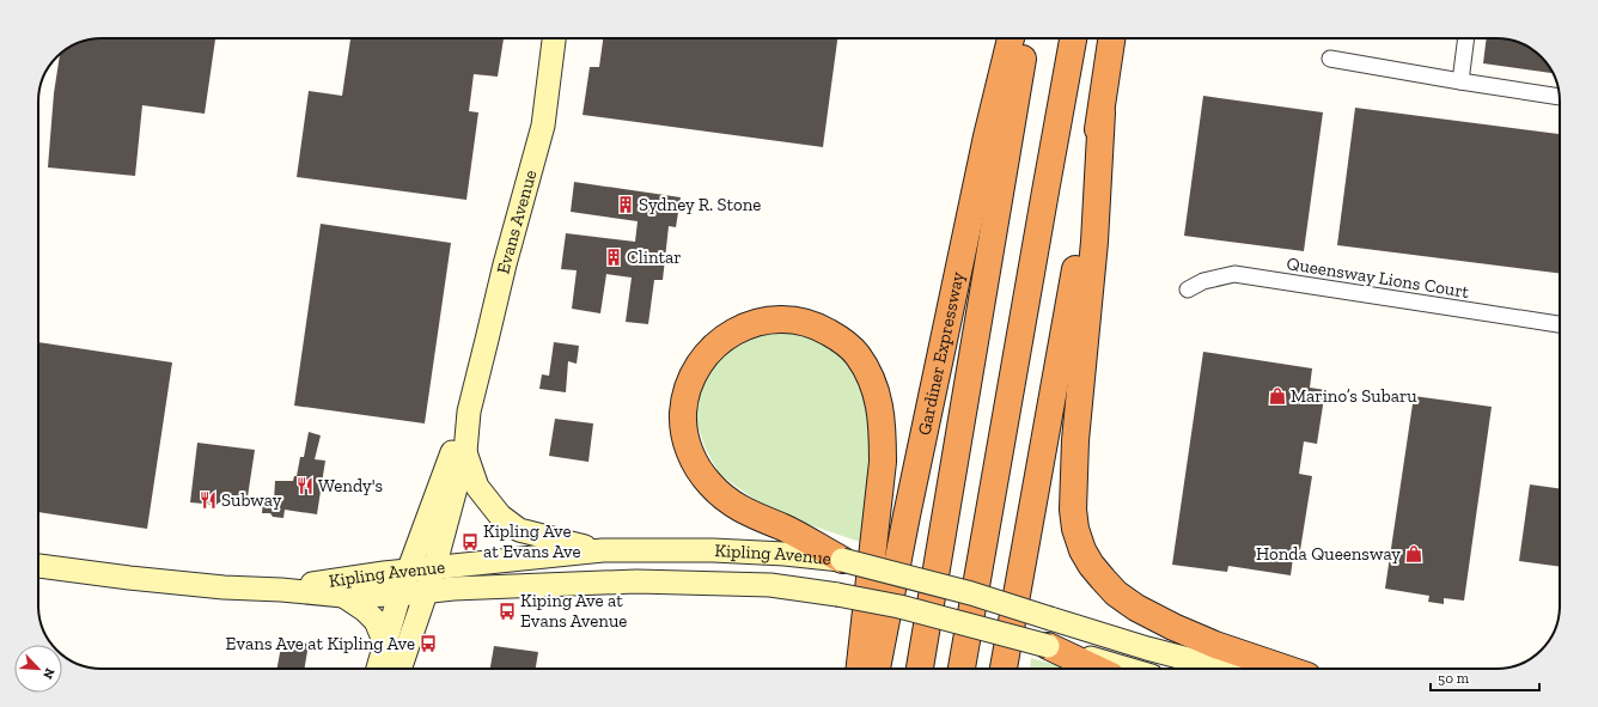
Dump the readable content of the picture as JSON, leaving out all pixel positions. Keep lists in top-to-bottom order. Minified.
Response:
{"streets":{"highway":["Gardiner Expressway"],"main road":["Evans Avenue","Kipling Avenue"],"street":["Queensway Lions Court"]},"crossings":[["Evans Avenue","Kipling Avenue"]],"places":{"building":["Sydney R. Stone","Clintar"],"shop":["Marino’s Subaru","Honda Queensway"],"restaurant":["Wendy's","Subway"],"bus stop":["Kipling Ave at Evans Ave","Kiping Ave at Evans Avenue","Evans Ave at Kipling Ave"]},"scale_bar":"50 m","north":"bottom right"}
